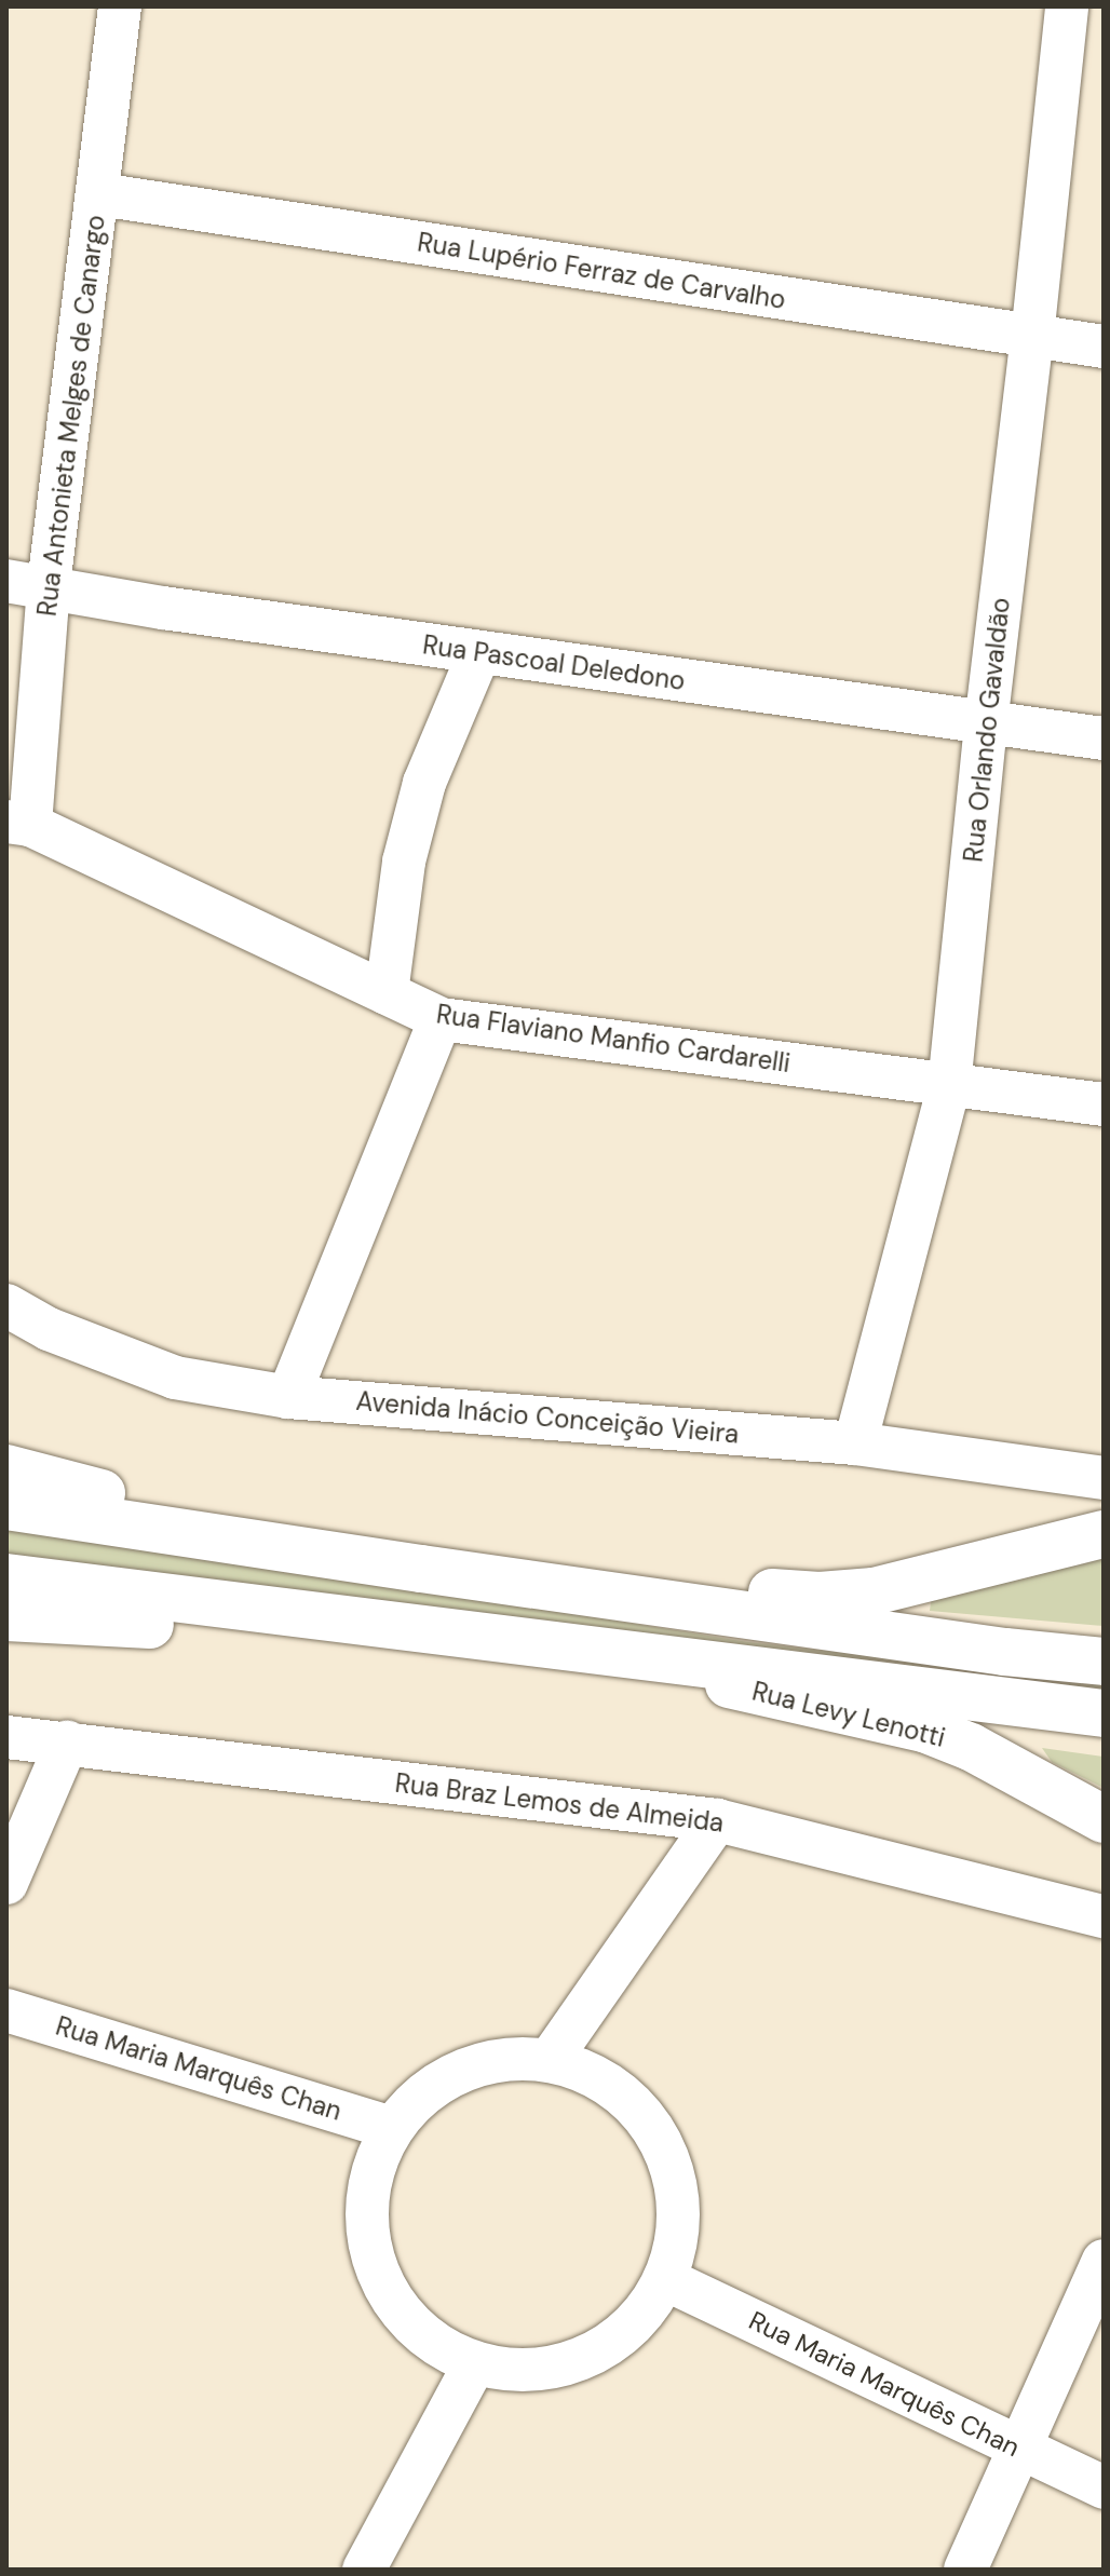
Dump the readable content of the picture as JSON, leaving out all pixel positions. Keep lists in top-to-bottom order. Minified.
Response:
{"streets":{"highway":["Rua Levy Lenotti"],"street":["Rua Lupério Ferraz de Carvalho","Rua Antonieta Melges de Canargo","Rua Pascoal Deledono","Rua Orlando Gavaldão","Rua Flaviano Manfio Cardarelli","Avenida Inácio Conceição Vieira","Rua Braz Lemos de Almeida","Rua Maria Marquês Chan"]},"crossings":[["Rua Lupério Ferraz de Carvalho","Rua Antonieta Melges de Canargo"],["Rua Lupério Ferraz de Carvalho","Rua Orlando Gavaldão"],["Rua Antonieta Melges de Canargo","Rua Pascoal Deledono"],["Rua Antonieta Melges de Canargo","Rua Flaviano Manfio Cardarelli"],["Rua Pascoal Deledono","Rua Orlando Gavaldão"],["Rua Orlando Gavaldão","Rua Flaviano Manfio Cardarelli"],["Rua Orlando Gavaldão","Avenida Inácio Conceição Vieira"]]}
